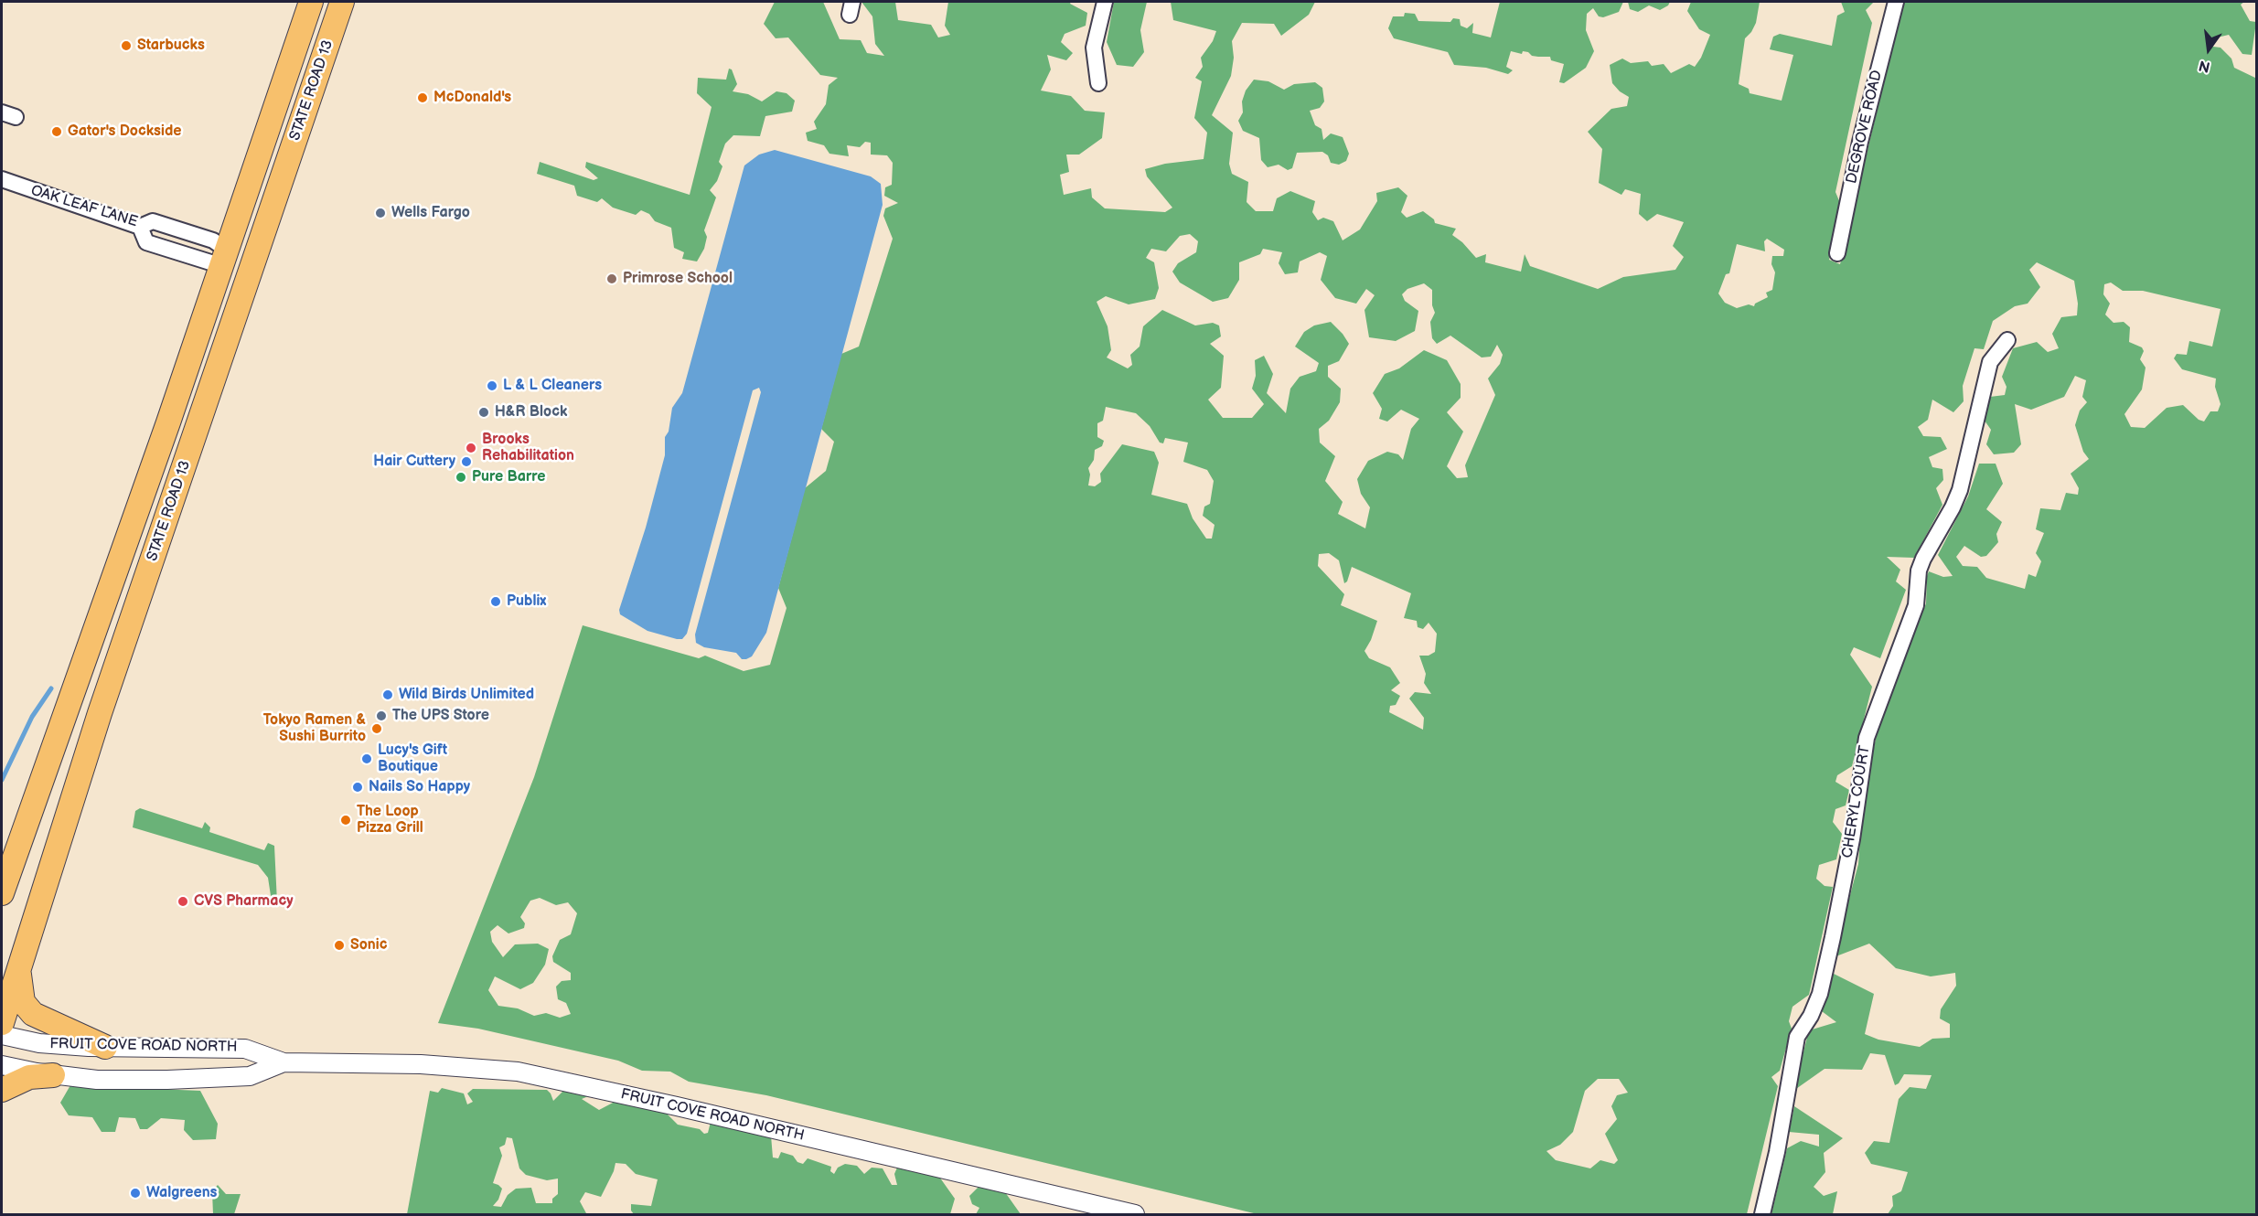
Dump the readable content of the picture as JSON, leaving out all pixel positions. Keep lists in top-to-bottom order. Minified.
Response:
{"streets":{"main road":["STATE ROAD 13"],"street":["DEGROVE ROAD","OAK LEAF LANE","CHERYL COURT","FRUIT COVE ROAD NORTH"]},"crossings":[["STATE ROAD 13","OAK LEAF LANE"]],"places":["Starbucks","McDonald's","Gator's Dockside","Wells Fargo","Primrose School","L & L Cleaners","H&R Block","Brooks Rehabilitation","Hair Cuttery","Pure Barre","Publix","Wild Birds Unlimited","The UPS Store","Tokyo Ramen & Sushi Burrito","Lucy's Gift Boutique","Nails So Happy","The Loop Pizza Grill","CVS Pharmacy","Sonic","Walgreens"],"north":"bottom"}
